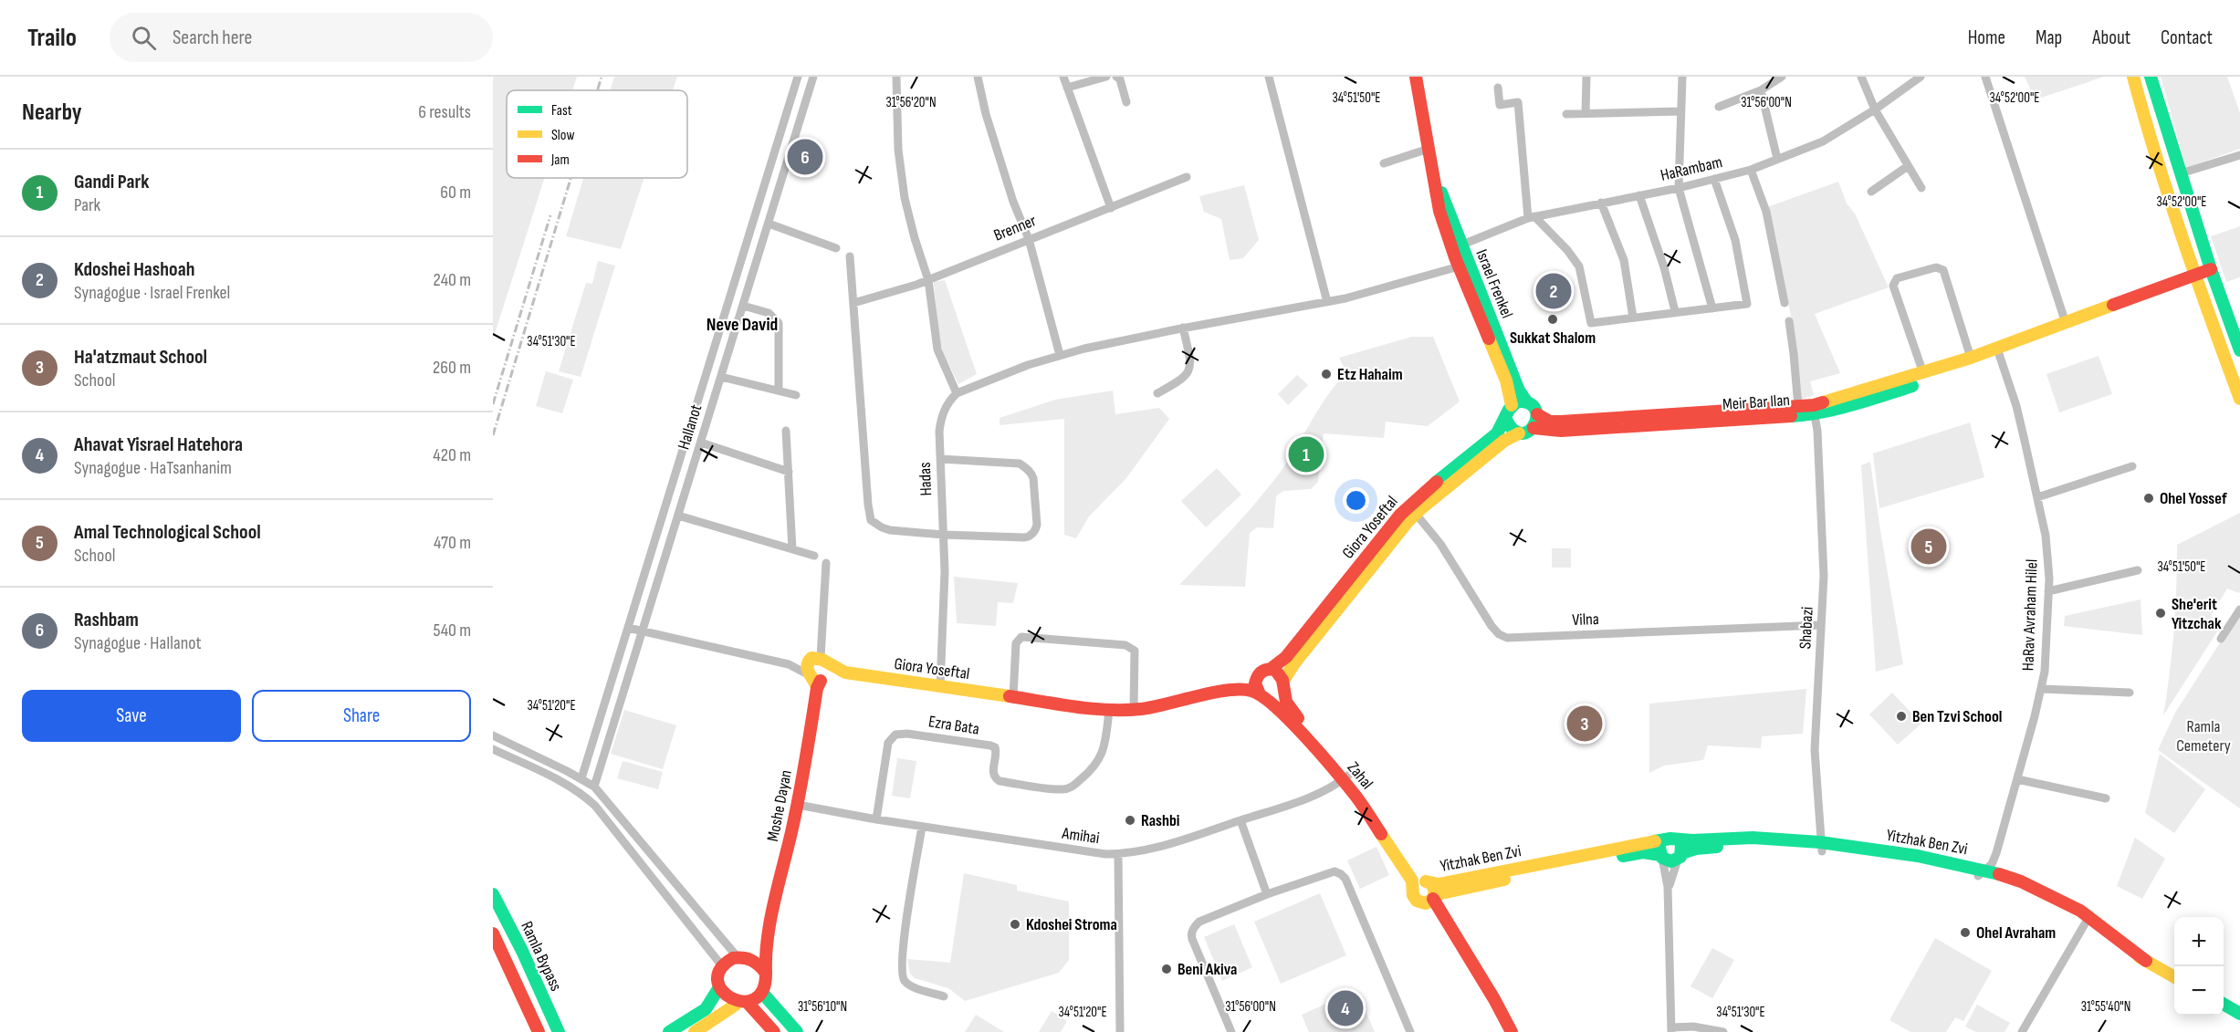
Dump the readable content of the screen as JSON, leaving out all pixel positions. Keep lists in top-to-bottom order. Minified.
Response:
{"streets":{"street":["HaRambam","Brenner","Israel Frenkel","Meir Bar Ilan","HaIlanot","Hadas","Giora Yoseftal","HaRav Avraham Hilel","Vilna","Shabazi","Ezra Bata","Zahal","Moshe Dayan","Amihai","Yitzhak Ben Zvi","Ramla Bypass"]},"crossings":[["HaRambam","Israel Frenkel"],["Israel Frenkel","Meir Bar Ilan"],["Israel Frenkel","Giora Yoseftal"],["Meir Bar Ilan","Giora Yoseftal"],["Meir Bar Ilan","HaRav Avraham Hilel"],["Meir Bar Ilan","Shabazi"],["Hadas","Giora Yoseftal"],["Giora Yoseftal","Vilna"],["Giora Yoseftal","Ezra Bata"],["Giora Yoseftal","Zahal"],["Giora Yoseftal","Moshe Dayan"],["HaRav Avraham Hilel","Yitzhak Ben Zvi"],["Vilna","Shabazi"],["Shabazi","Yitzhak Ben Zvi"],["Ezra Bata","Amihai"],["Zahal","Amihai"],["Zahal","Yitzhak Ben Zvi"],["Moshe Dayan","Amihai"]],"districts":["Neve David"],"parks":["Ramla Cemetery"],"places":["Sukkat Shalom","Etz Hahaim","Ohel Yossef","She'erit Yitzchak","Ben Tzvi School","Rashbi","Kdoshei Stroma","Ohel Avraham","Beni Akiva"],"legend":["Fast","Slow","Jam"],"page":{"header":"Trailo","search":"Search here","nav":["Home","Map","About","Contact"],"heading":["Nearby","6 results"],"pins":["6","2","1","5","3","4"],"list":[{"mark":"1","name":"Gandi Park","note":"Park","value":"60 m"},{"mark":"2","name":"Kdoshei Hashoah","note":"Synagogue · Israel Frenkel","value":"240 m"},{"mark":"3","name":"Ha'atzmaut School","note":"School","value":"260 m"},{"mark":"4","name":"Ahavat Yisrael Hatehora","note":"Synagogue · HaTsanhanim","value":"420 m"},{"mark":"5","name":"Amal Technological School","note":"School","value":"470 m"},{"mark":"6","name":"Rashbam","note":"Synagogue · HaIlanot","value":"540 m"}],"buttons":["Save","Share"],"map_buttons":["+","−"]},"coordinates":["34°51'50\"E","34°52'00\"E","31°56'20\"N","31°56'00\"N","34°51'30\"E","34°51'20\"E","31°56'10\"N","31°55'40\"N"]}
